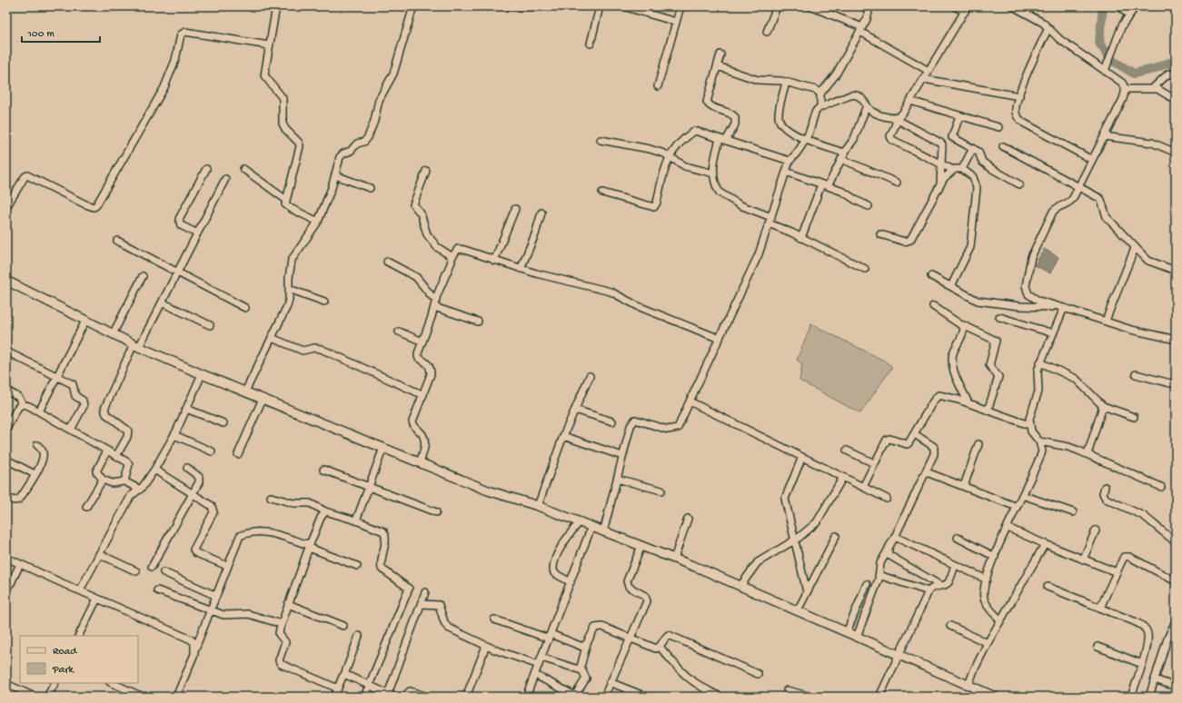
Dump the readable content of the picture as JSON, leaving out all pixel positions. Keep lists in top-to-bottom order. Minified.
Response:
{"legend":["Road","Park"],"scale_bar":"100 m"}
